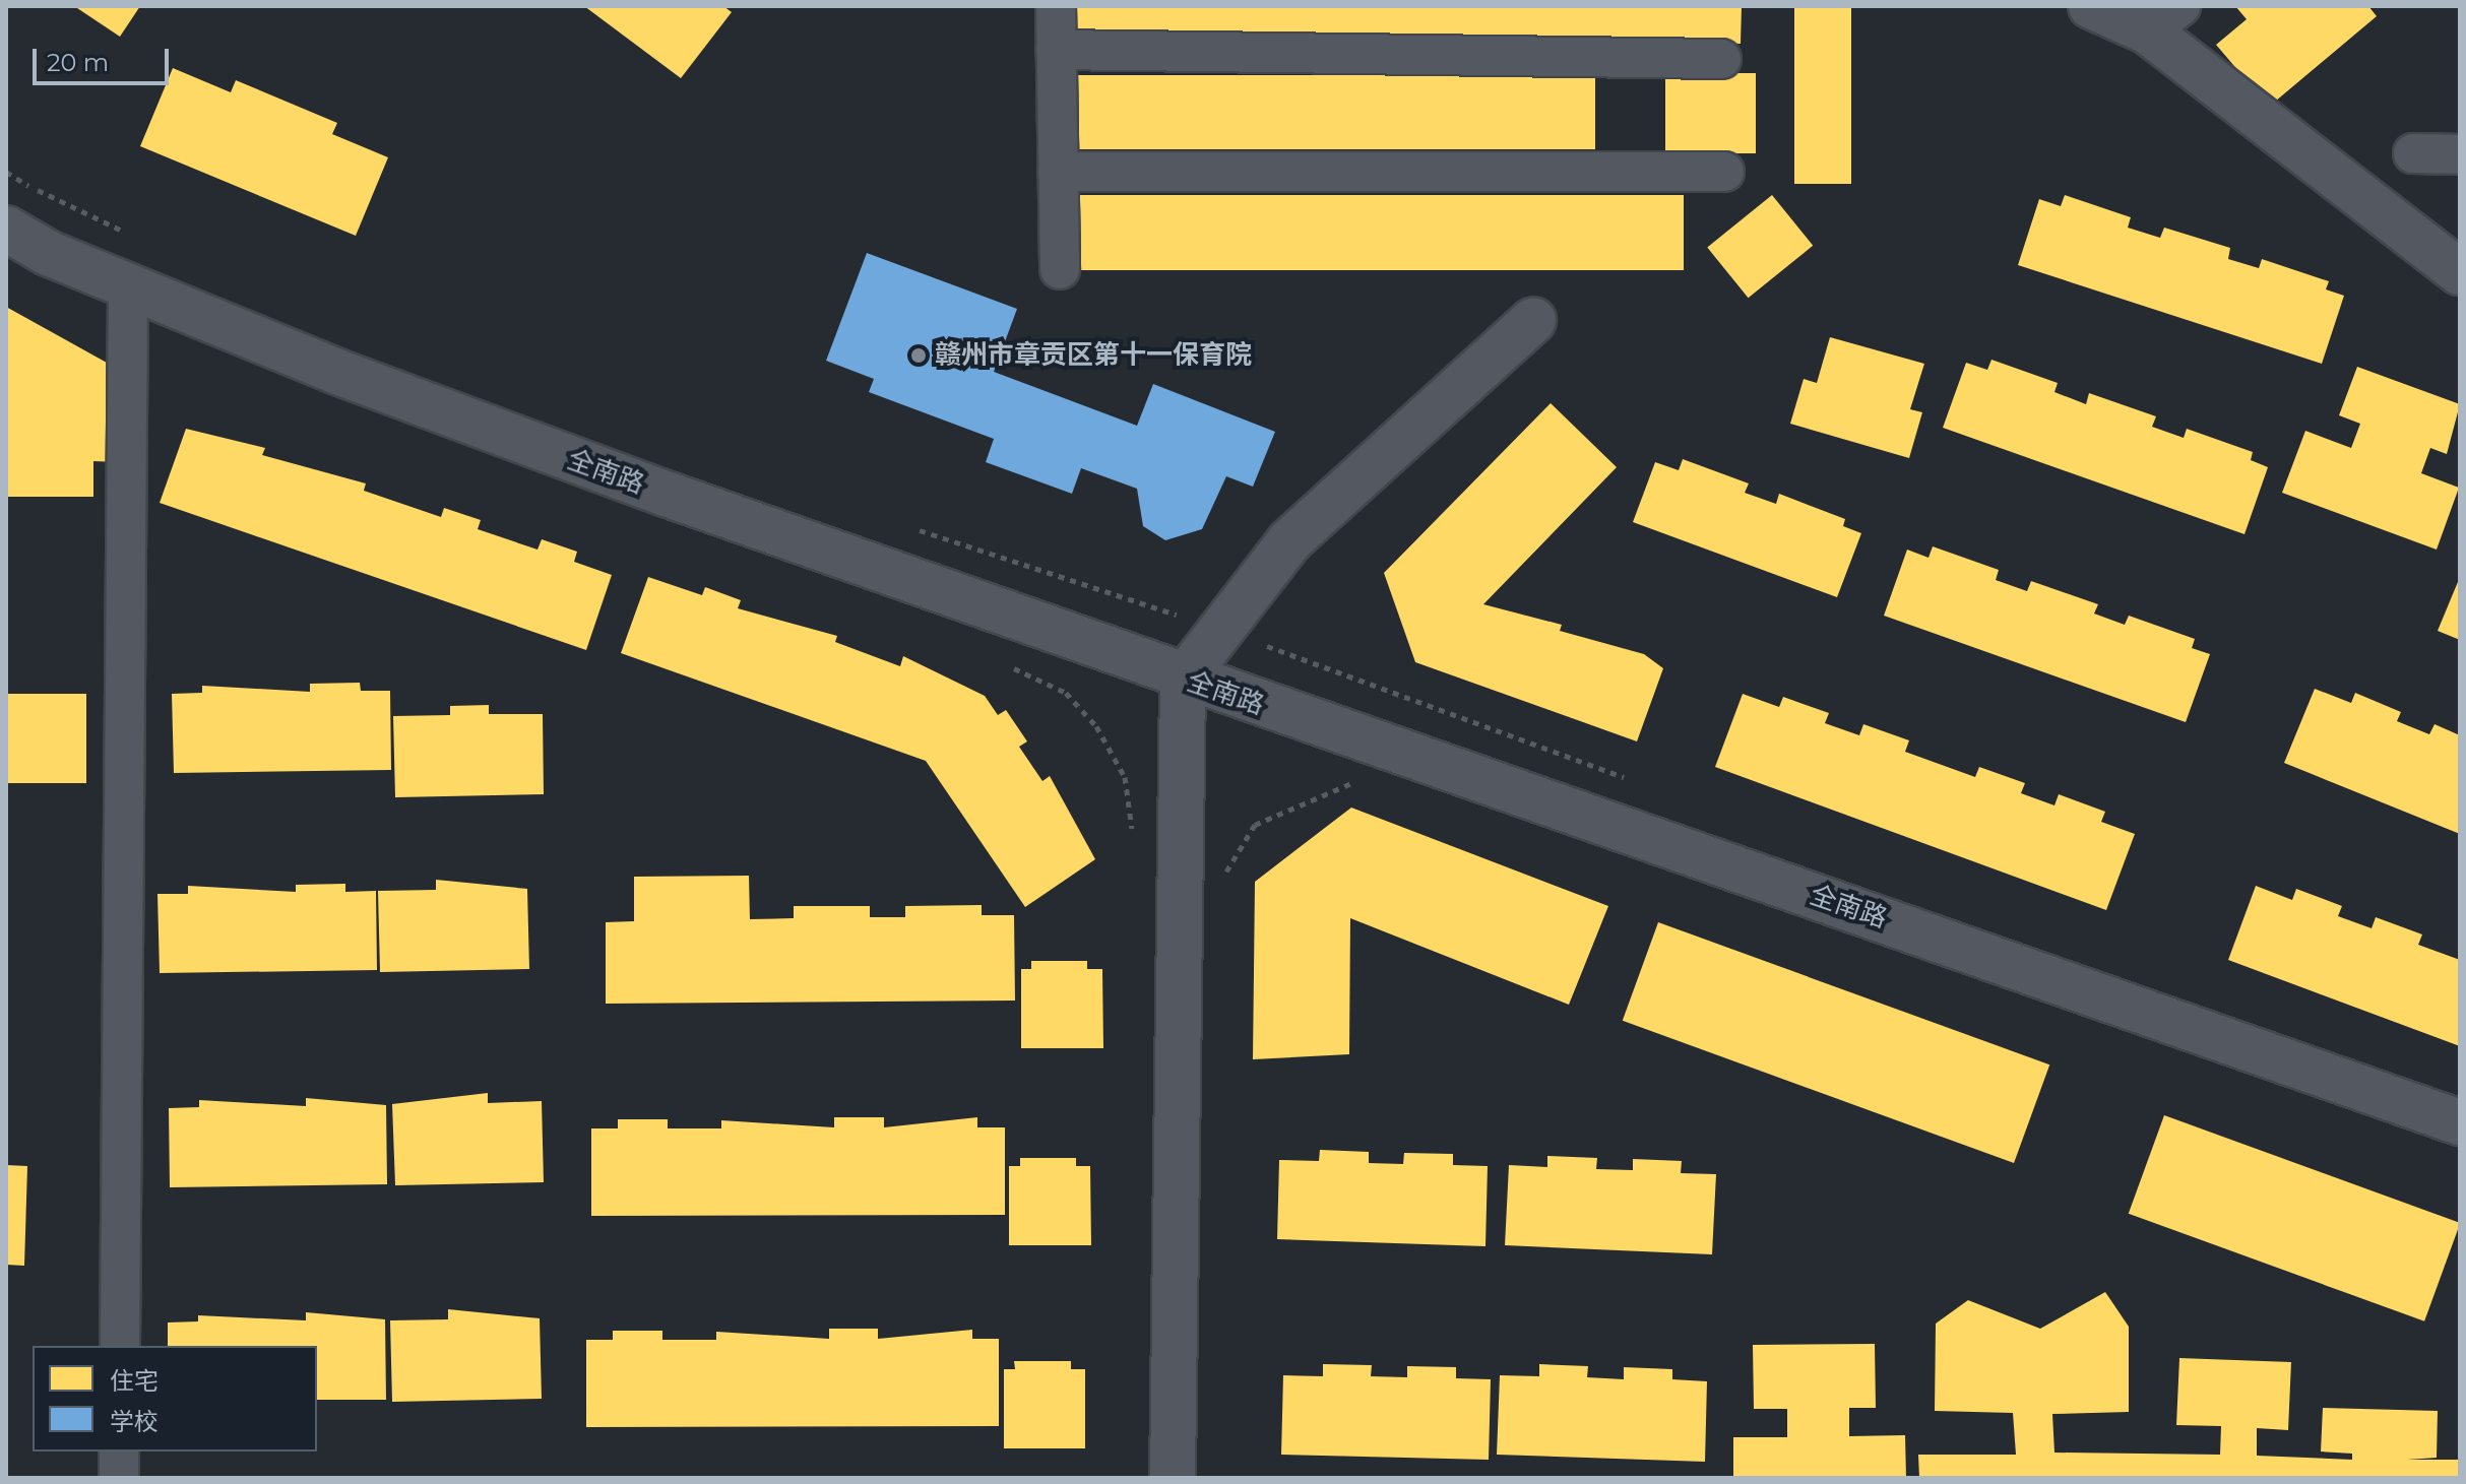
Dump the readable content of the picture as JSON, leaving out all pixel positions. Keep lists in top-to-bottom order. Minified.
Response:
{"streets":{"street":["全南路"]},"places":["赣州市章贡区第十一保育院"],"legend":["住宅","学校"],"scale_bar":"20 m"}
